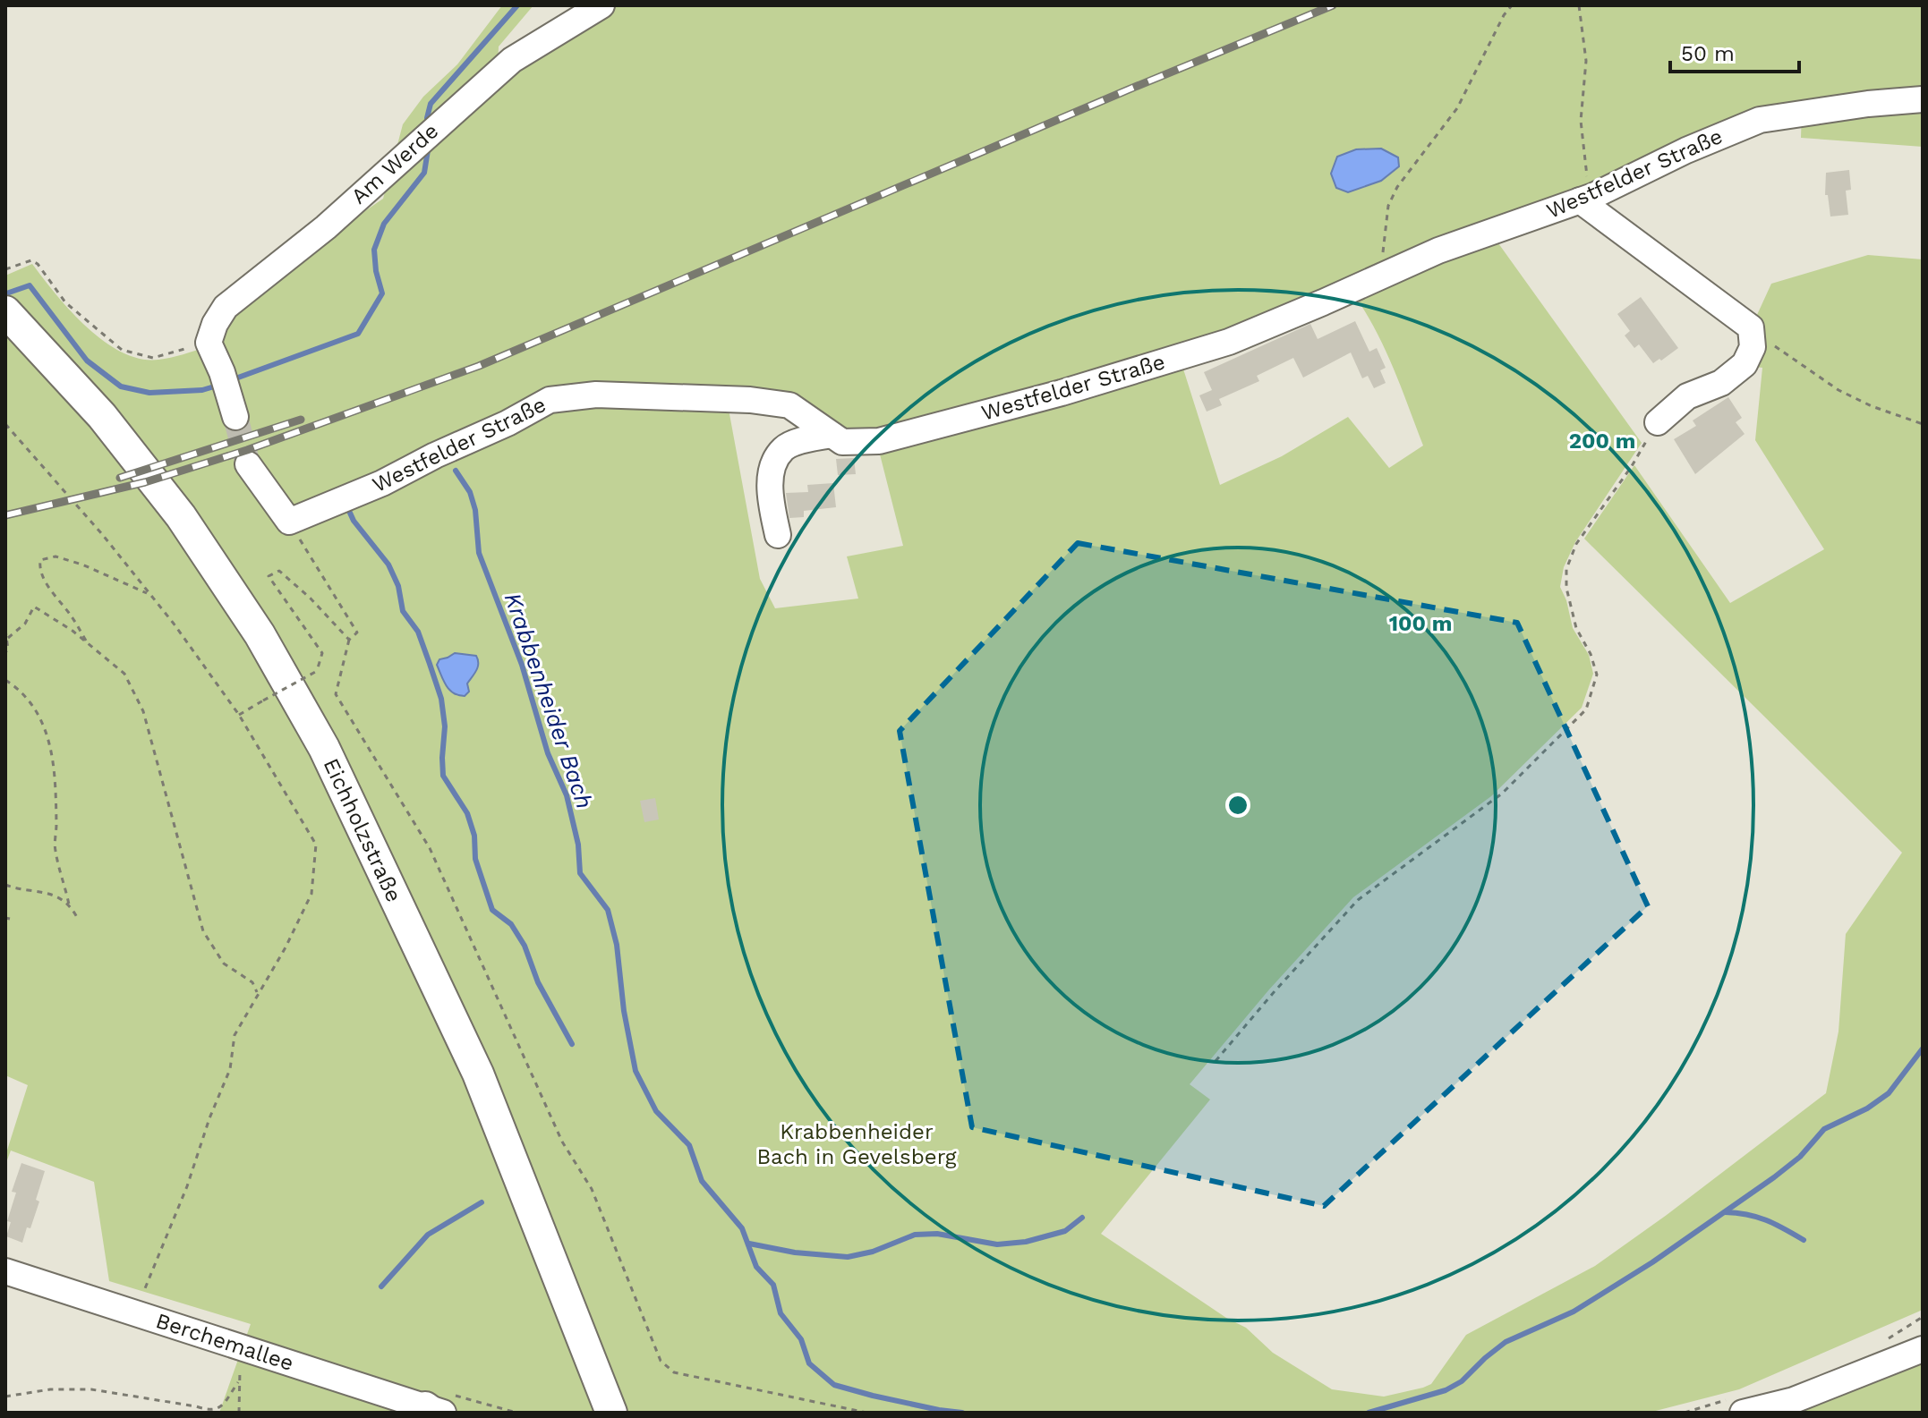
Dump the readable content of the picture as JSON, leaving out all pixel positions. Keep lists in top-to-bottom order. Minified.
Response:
{"streets":{"main road":["Eichholzstraße"],"street":["Am Werde","Westfelder Straße","Berchemallee"]},"water":["Krabbenheider Bach"],"parks":["Krabbenheider Bach in Gevelsberg"],"scale_bar":"50 m","rings":["200 m","100 m"]}
